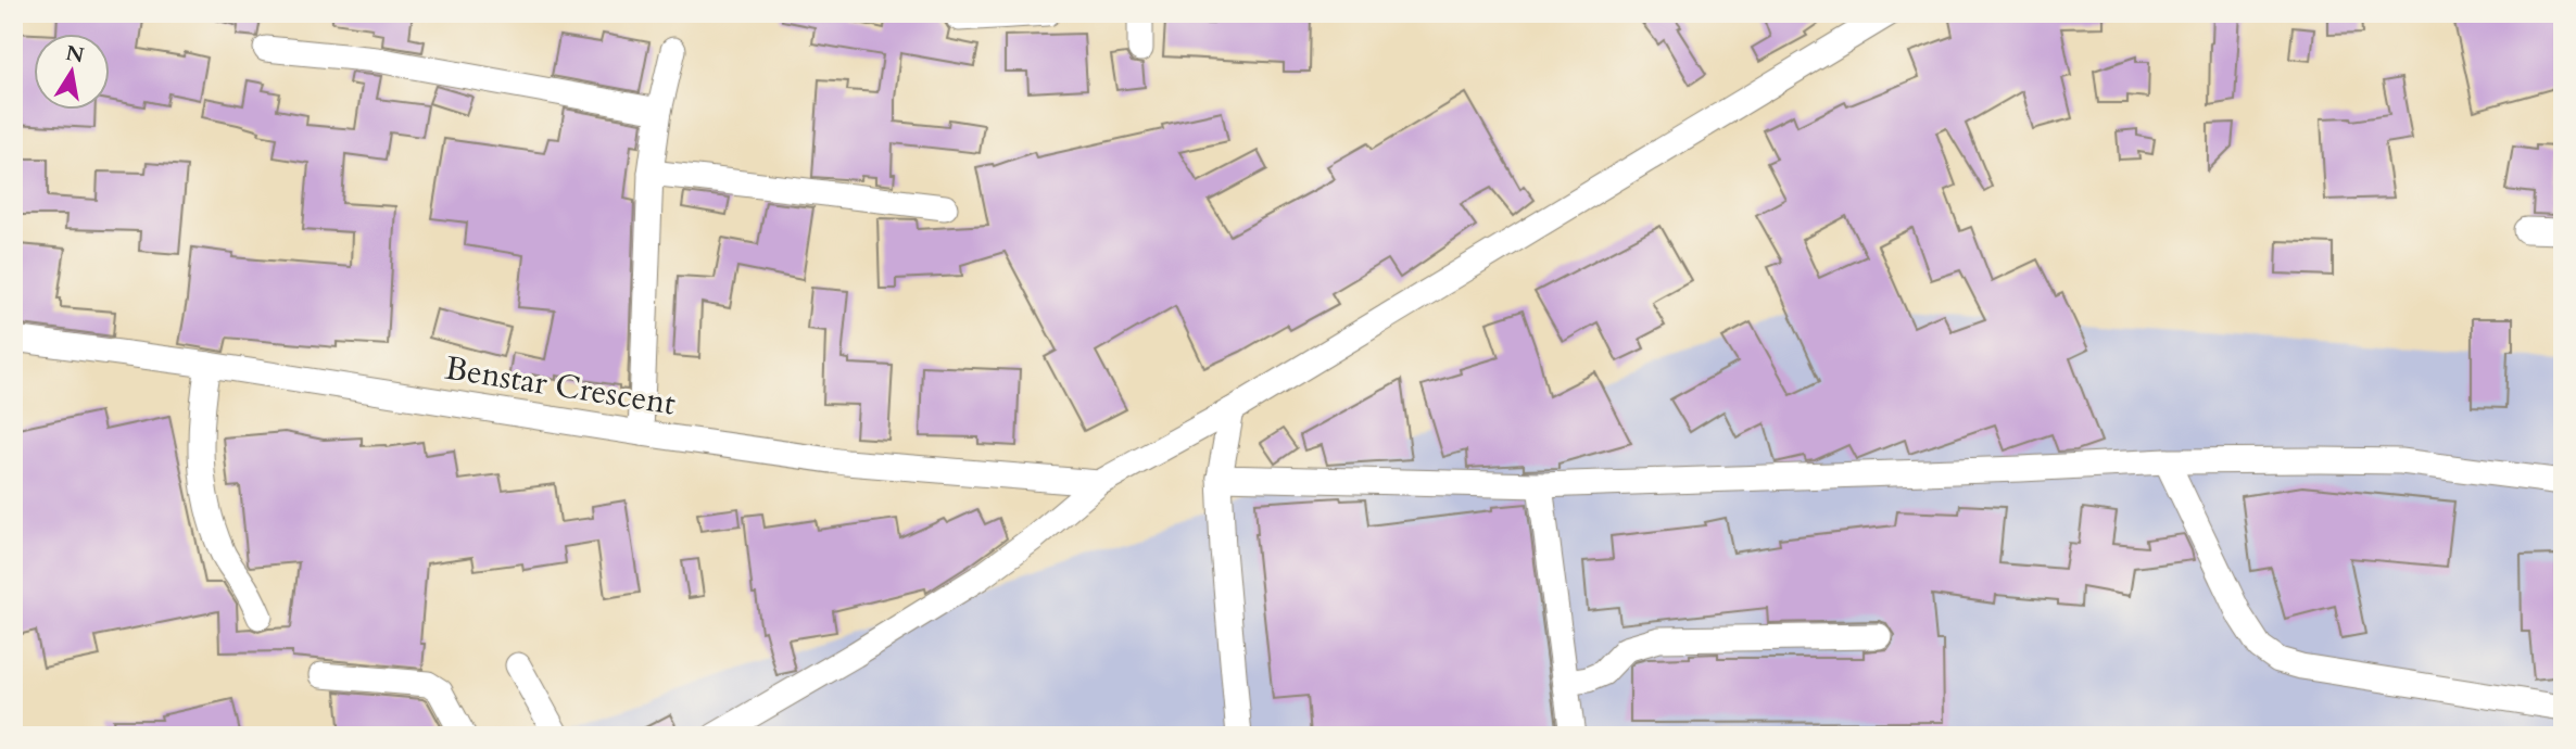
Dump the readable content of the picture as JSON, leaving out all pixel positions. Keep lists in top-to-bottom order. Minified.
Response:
{"streets":{"street":["Benstar Crescent"]},"north":"top"}
